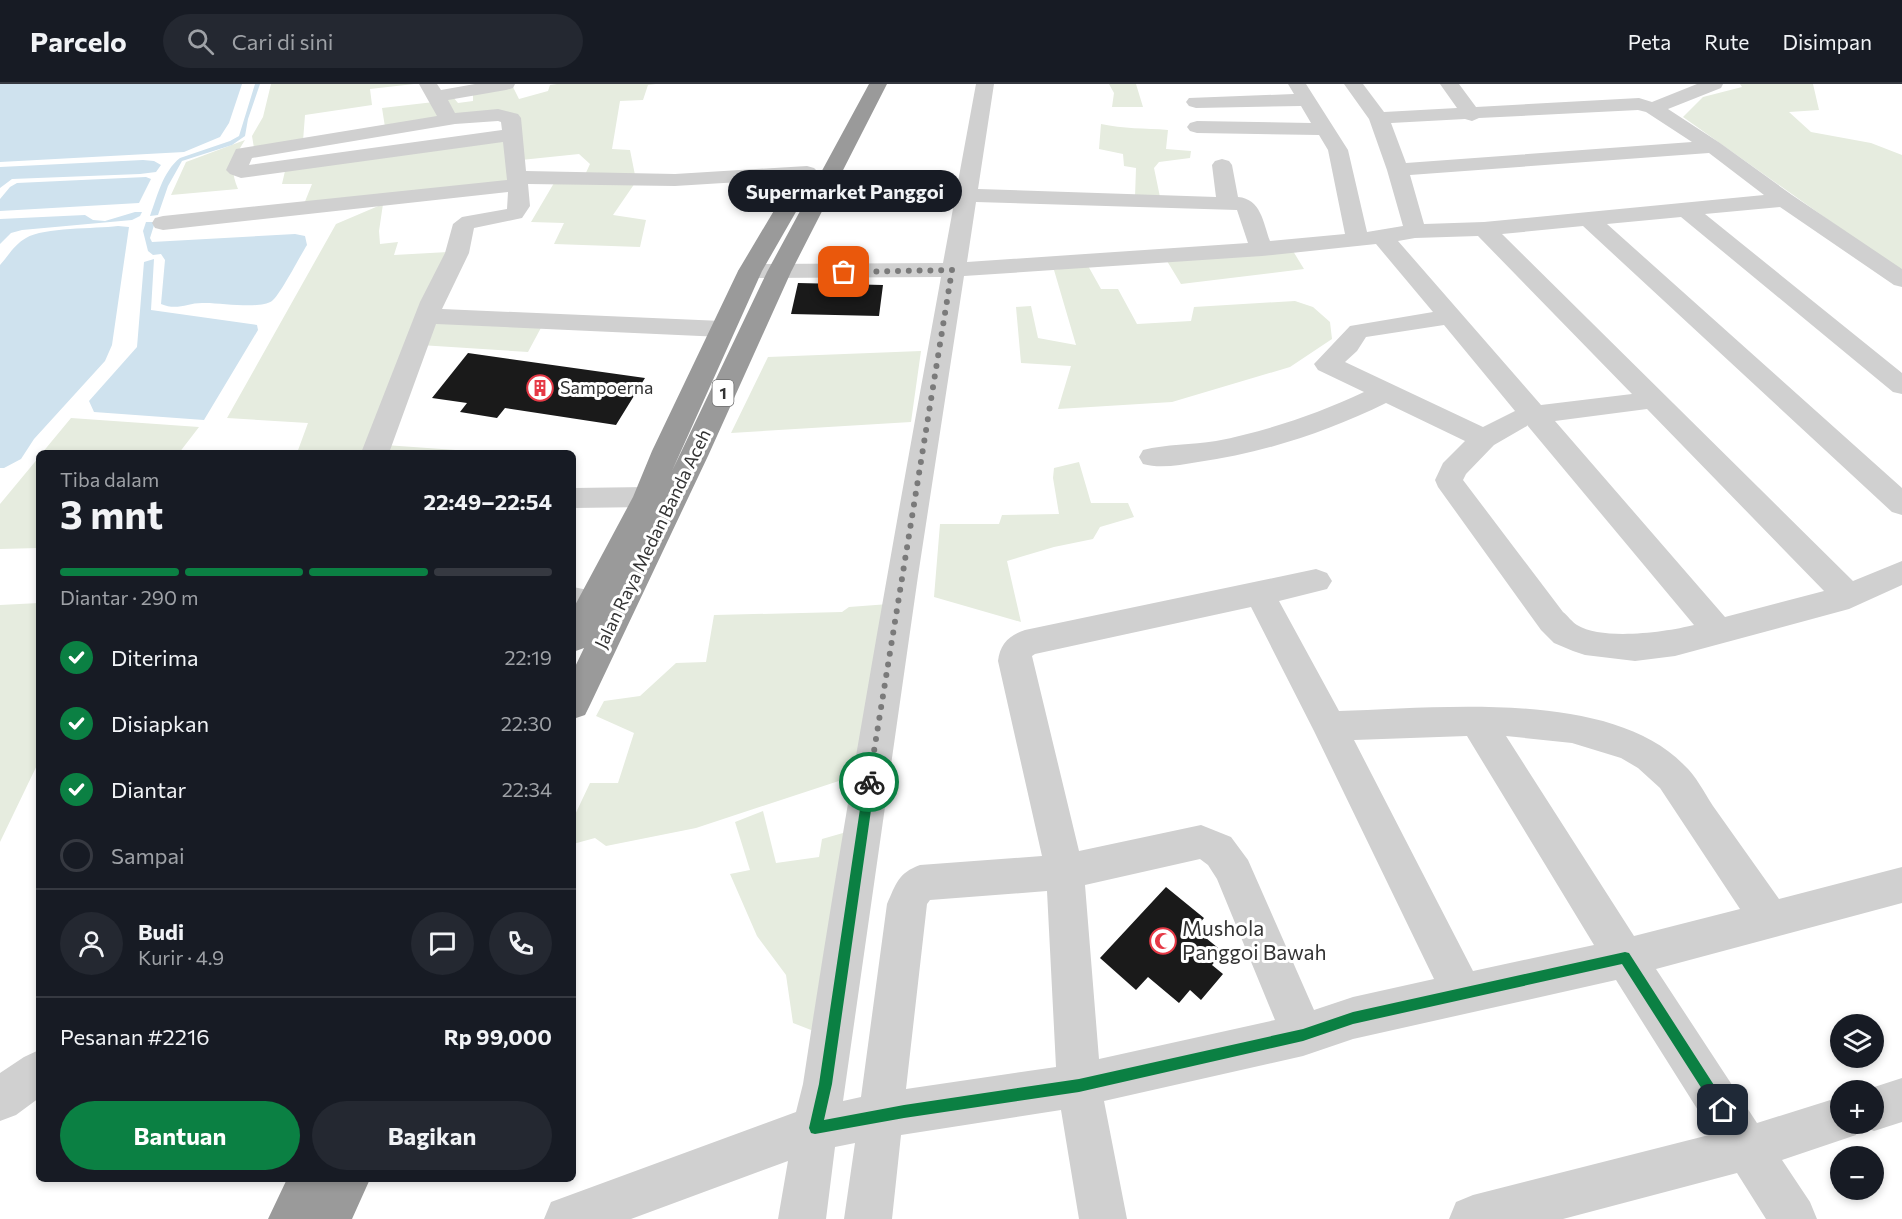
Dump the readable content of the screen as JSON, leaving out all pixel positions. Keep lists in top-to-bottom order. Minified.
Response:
{"streets":{"highway":["1","Jalan Raya Medan Banda Aceh"]},"places":{"other":["Supermarket Panggoi"],"building":["Sampoerna"],"mosque":["Mushola Panggoi Bawah"]},"page":{"header":"Parcelo","search":"Cari di sini","nav":["Peta","Rute","Disimpan"],"bubble":"Supermarket Panggoi","heading":["3 mnt","Tiba dalam","22:49–22:54"],"panel":["Budi","Kurir · 4.9","Pesanan #2216","Rp 99,000"],"bar":"Diantar · 290 m","list":[["Diterima","22:19"],["Disiapkan","22:30"],["Diantar","22:34"],"Sampai"],"map_buttons":["+","−"],"buttons":["Bantuan","Bagikan"]}}
